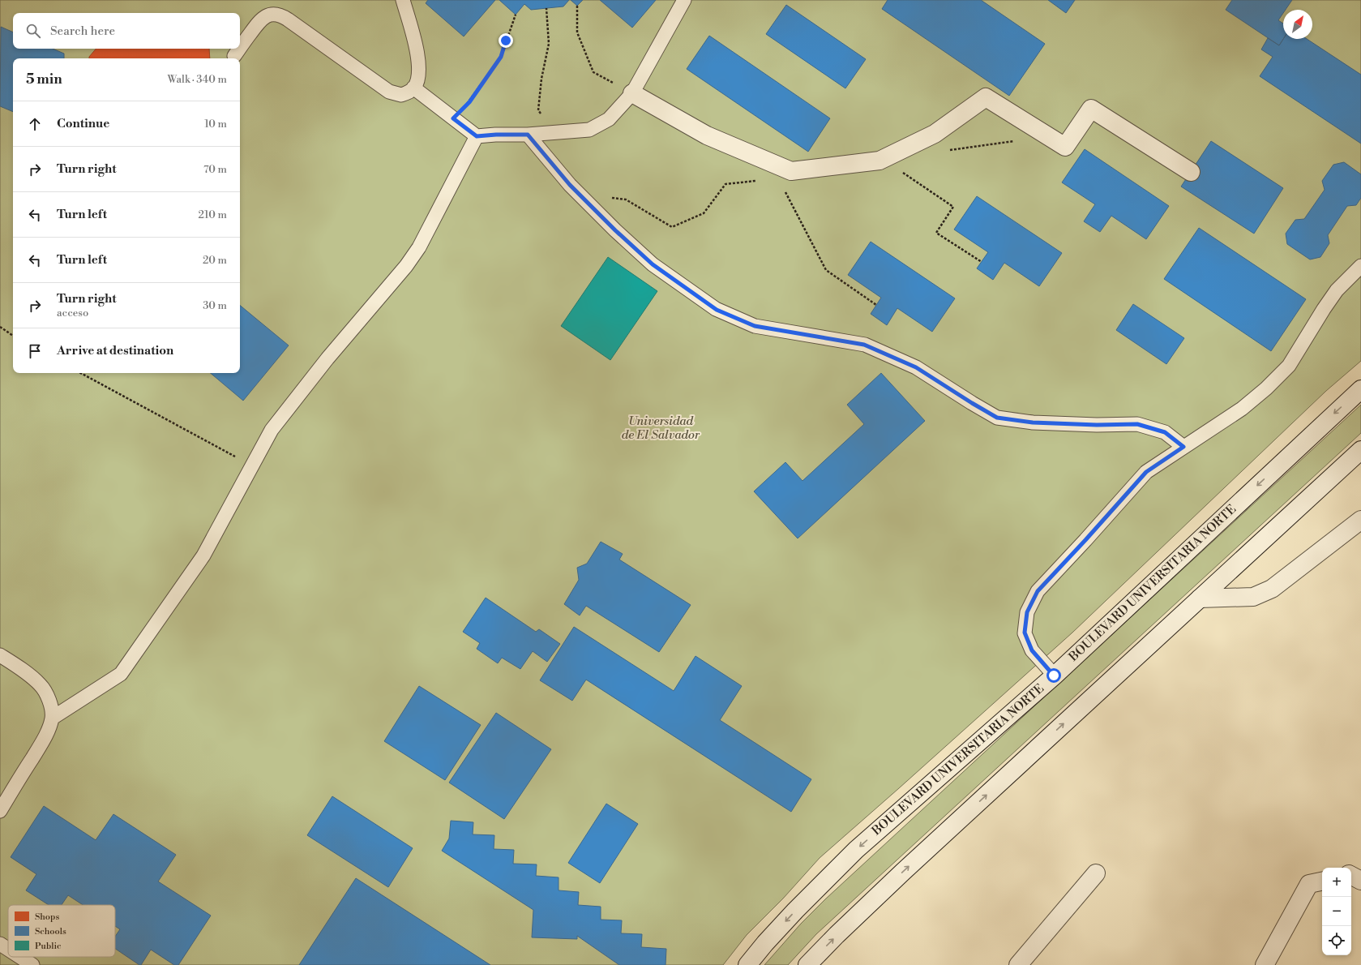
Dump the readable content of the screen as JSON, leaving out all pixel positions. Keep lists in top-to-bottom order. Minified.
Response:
{"streets":{"main road":["BOULEVARD UNIVERSITARIA NORTE"]},"parks":["Universidad de El Salvador"],"legend":["Shops","Schools","Public"],"north":"top right","page":{"search":"Search here","heading":["5 min","Walk · 340 m"],"list":[["Continue","10 m"],["Turn right","70 m"],["Turn left","210 m"],["Turn left","20 m"],["Turn right","acceso","30 m"],"Arrive at destination"],"map_buttons":["+","−"]}}
